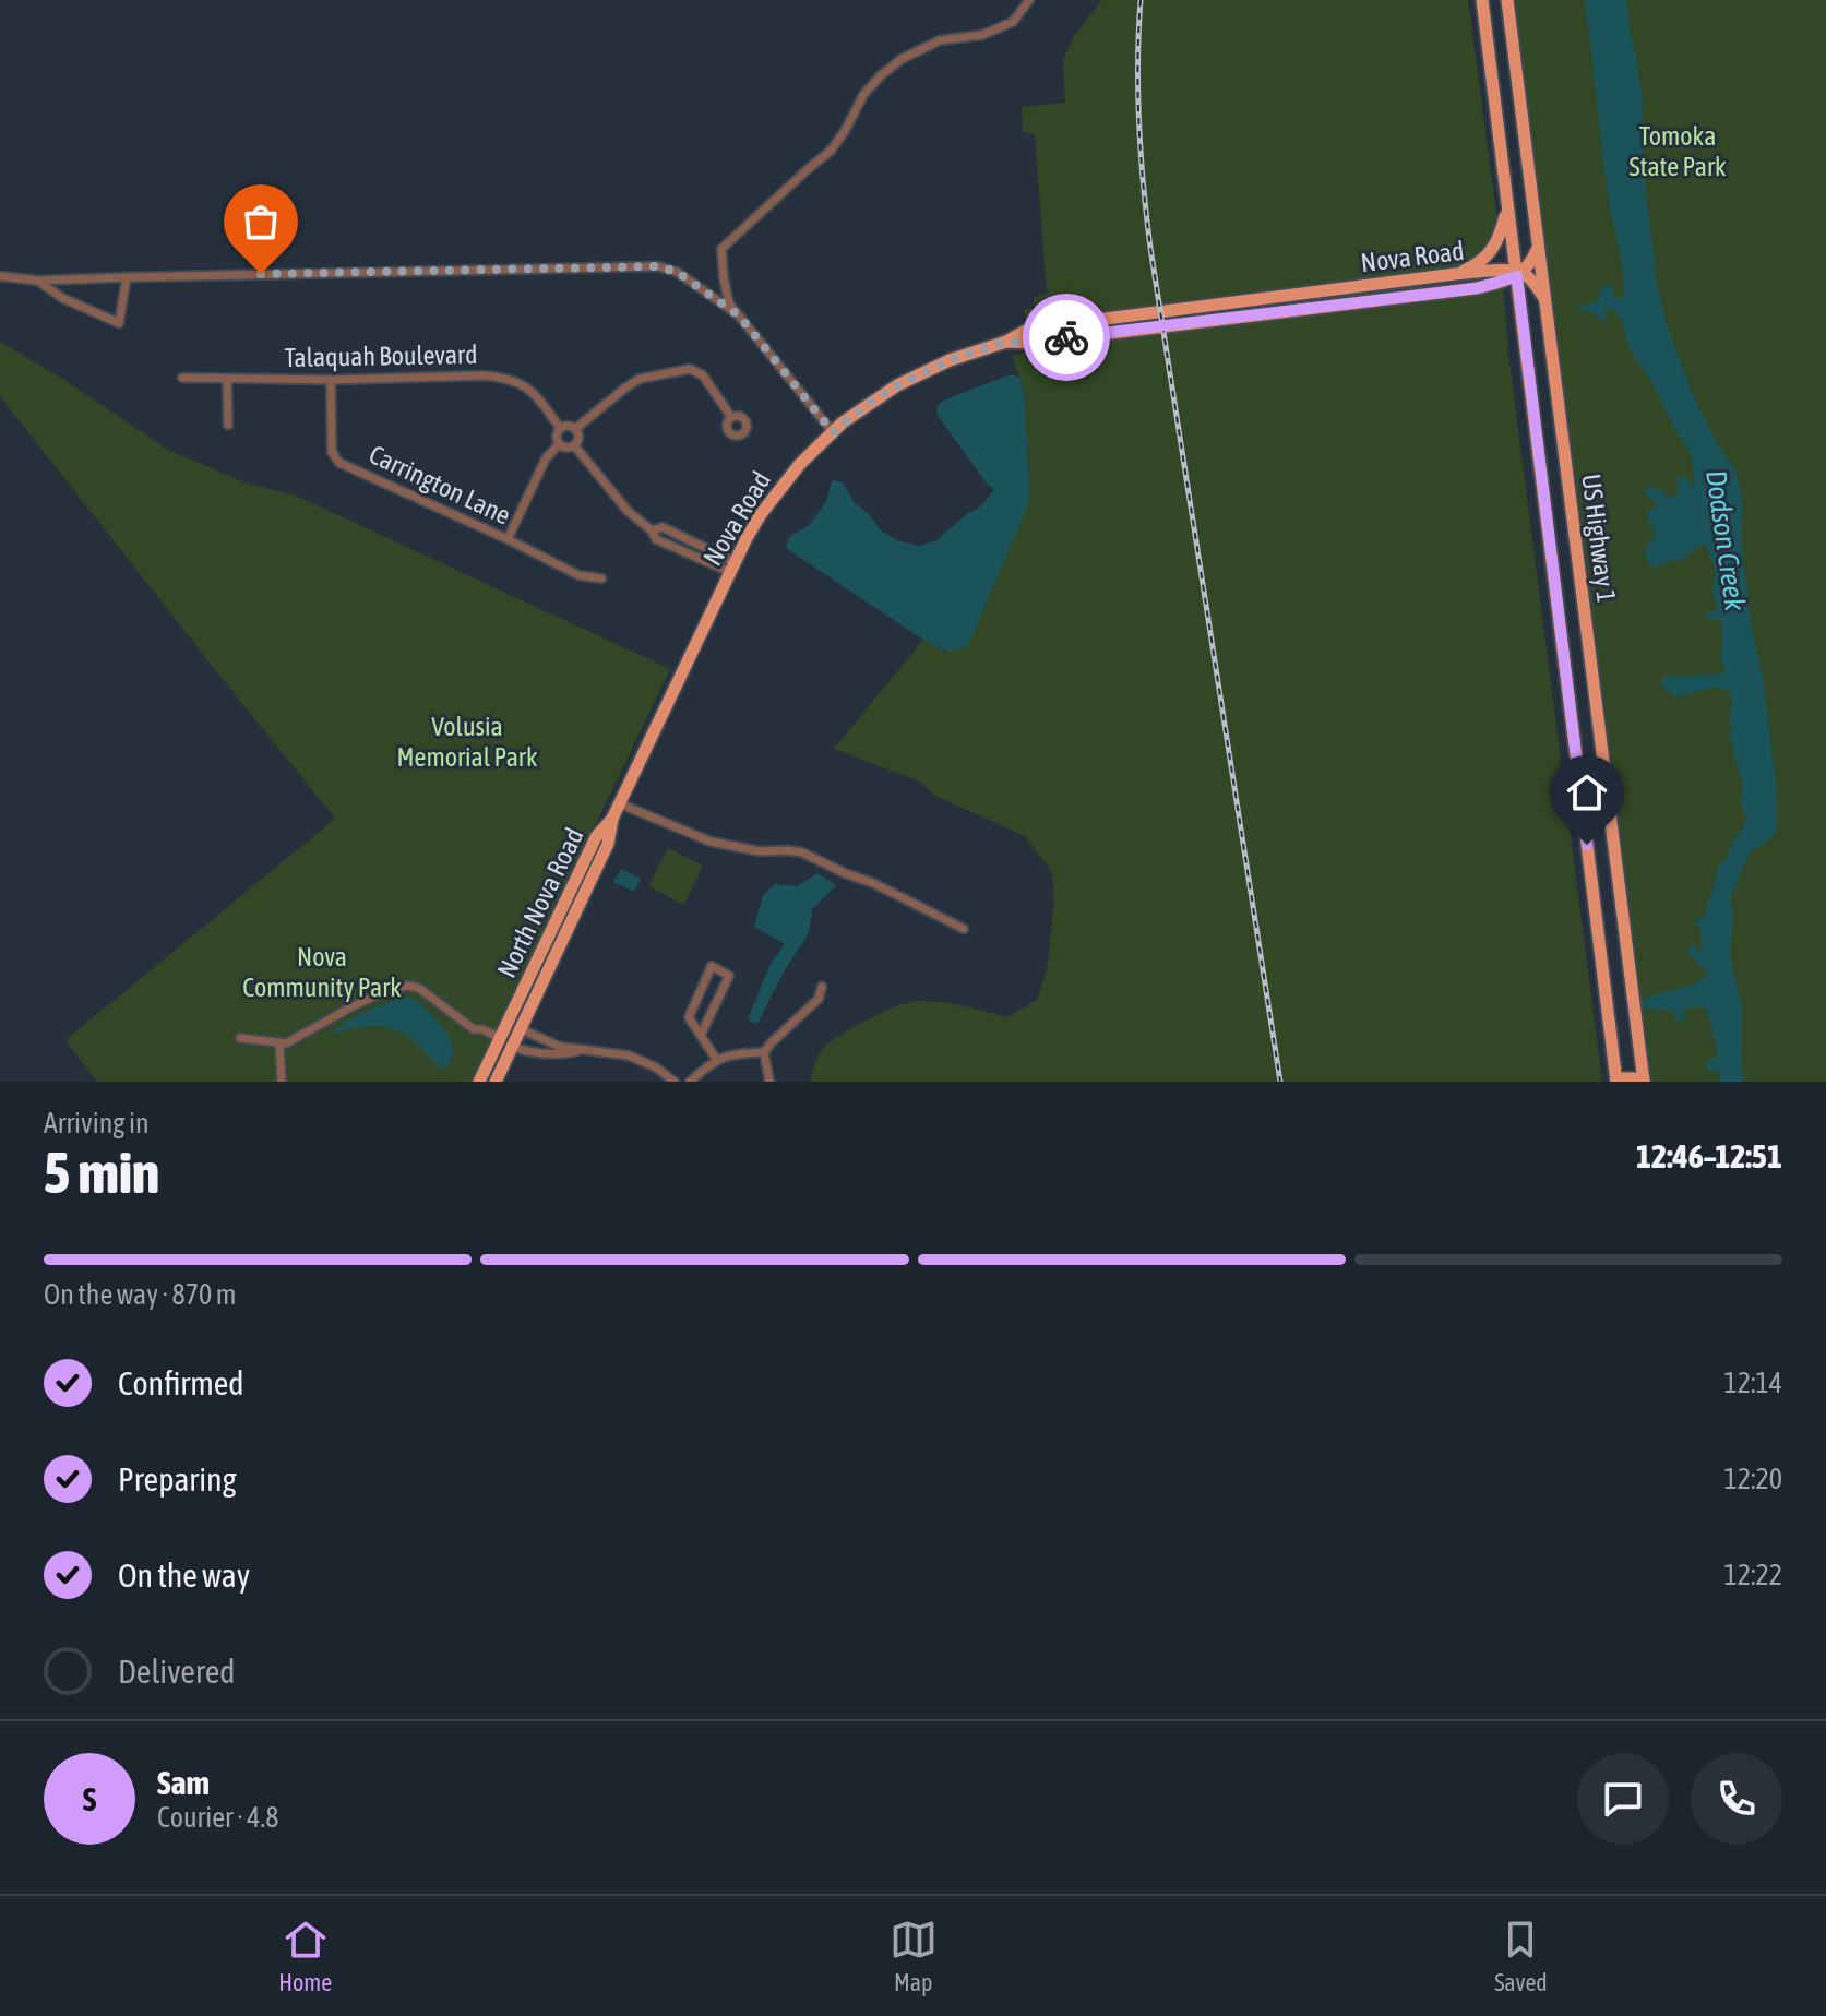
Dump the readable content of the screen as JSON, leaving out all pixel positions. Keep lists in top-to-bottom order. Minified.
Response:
{"streets":{"main road":["Nova Road","US Highway 1","North Nova Road"],"street":["Talaquah Boulevard","Carrington Lane"]},"crossings":[["Nova Road","US Highway 1"],["Nova Road","North Nova Road"],["Talaquah Boulevard","Carrington Lane"]],"water":["Dodson Creek"],"parks":["Tomoka State Park","Volusia Memorial Park","Nova Community Park"],"page":{"heading":["5 min","Arriving in","12:46–12:51"],"panel":["Sam","Courier · 4.8"],"bar":"On the way · 870 m","list":[["Confirmed","12:14"],["Preparing","12:20"],["On the way","12:22"],"Delivered"],"round":"S","tabs":["Home","Map","Saved"]}}
